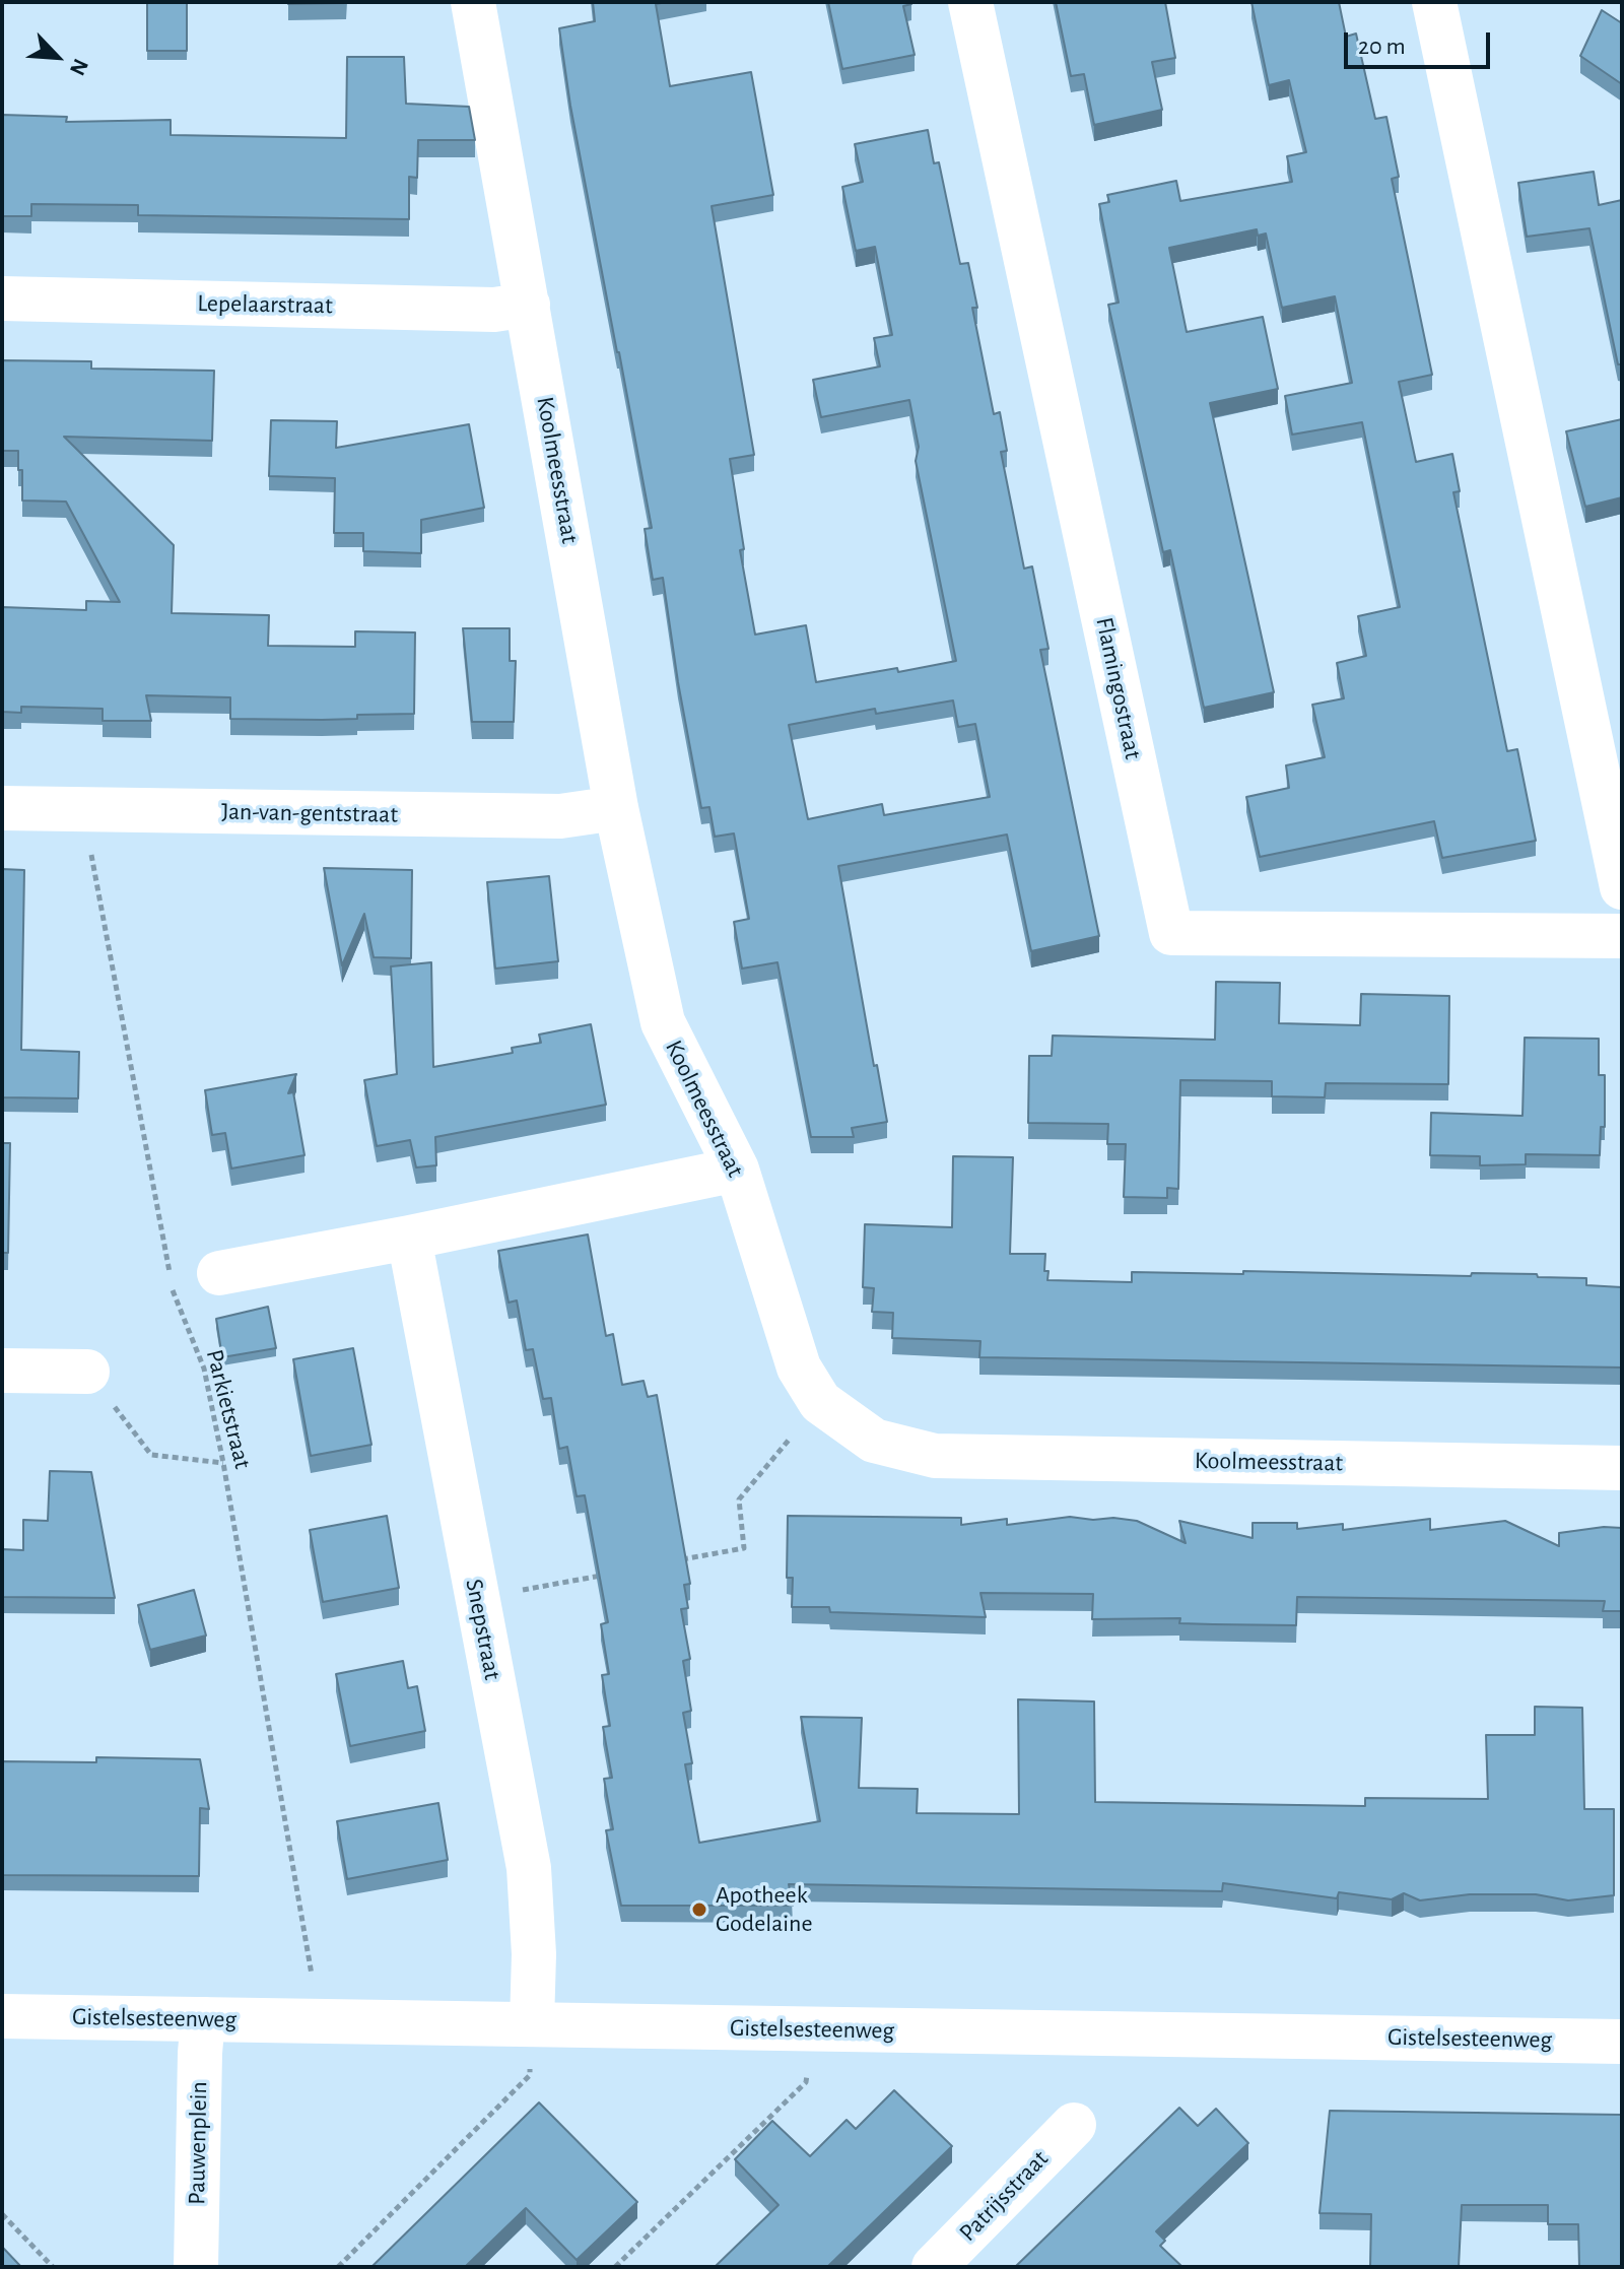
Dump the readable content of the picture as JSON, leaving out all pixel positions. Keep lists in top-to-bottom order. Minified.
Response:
{"streets":{"street":["Lepelaarstraat","Koolmeesstraat","Flamingostraat","Jan-van-gentstraat","Snepstraat","Gistelsesteenweg","Pauwenplein","Patrijsstraat"],"path":["Parkietstraat"]},"crossings":[["Lepelaarstraat","Koolmeesstraat"],["Koolmeesstraat","Jan-van-gentstraat"],["Jan-van-gentstraat","Parkietstraat"],["Parkietstraat","Gistelsesteenweg"],["Snepstraat","Gistelsesteenweg"],["Gistelsesteenweg","Pauwenplein"]],"places":["Apotheek Godelaine"],"scale_bar":"20 m","north":"bottom right"}
